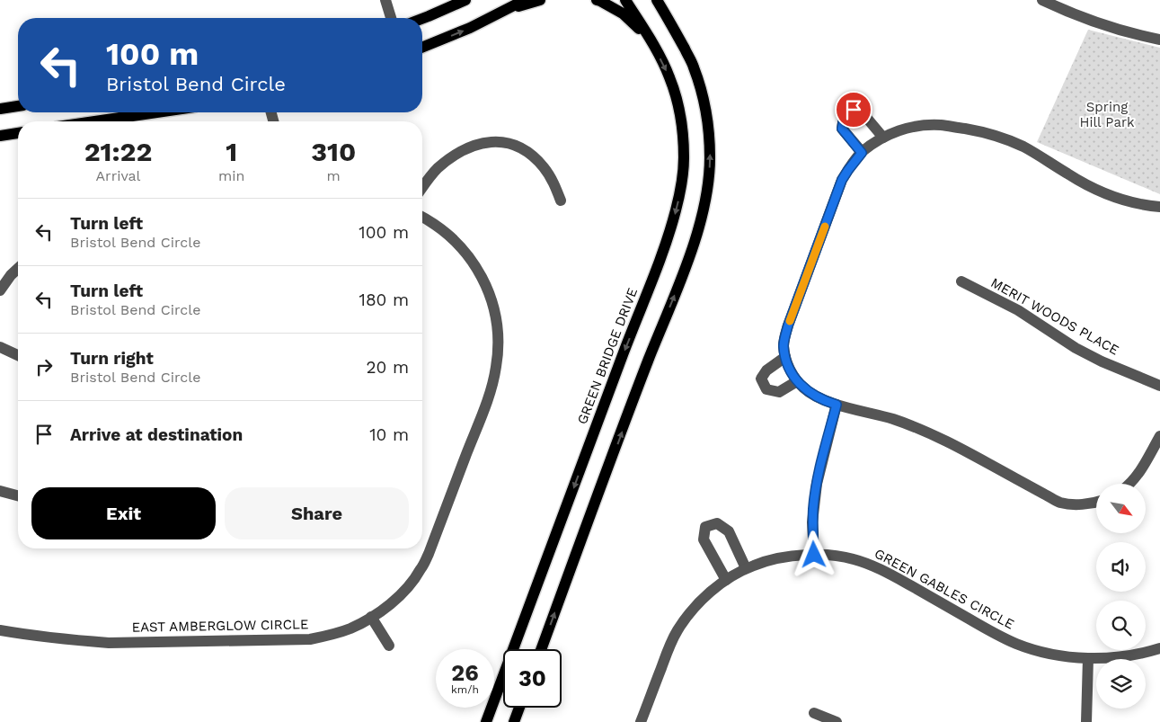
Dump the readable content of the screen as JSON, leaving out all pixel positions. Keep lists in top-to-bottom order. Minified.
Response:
{"streets":{"main road":["GREEN BRIDGE DRIVE"],"street":["MERIT WOODS PLACE","GREEN GABLES CIRCLE","EAST AMBERGLOW CIRCLE"]},"parks":["Spring Hill Park"],"north":"bottom right","page":{"turn":["100 m","Bristol Bend Circle"],"eta":["21:22","Arrival","1","min","310","m"],"list":[{"name":"Turn left","note":"Bristol Bend Circle","value":"100 m"},{"name":"Turn left","note":"Bristol Bend Circle","value":"180 m"},{"name":"Turn right","note":"Bristol Bend Circle","value":"20 m"},{"name":"Arrive at destination","value":"10 m"}],"buttons":["Exit","Share"],"speed":"26 km/h","limit":"30"}}
